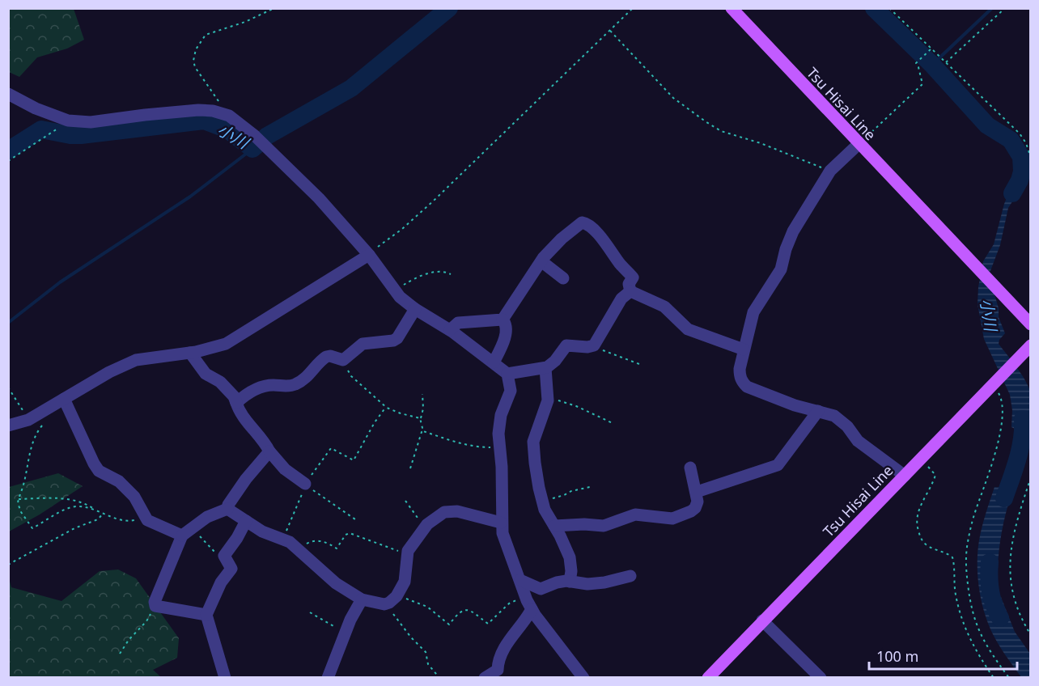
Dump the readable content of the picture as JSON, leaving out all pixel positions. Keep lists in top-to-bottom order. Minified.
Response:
{"streets":{"main road":["Tsu Hisai Line"]},"water":["小川"],"scale_bar":"100 m"}
